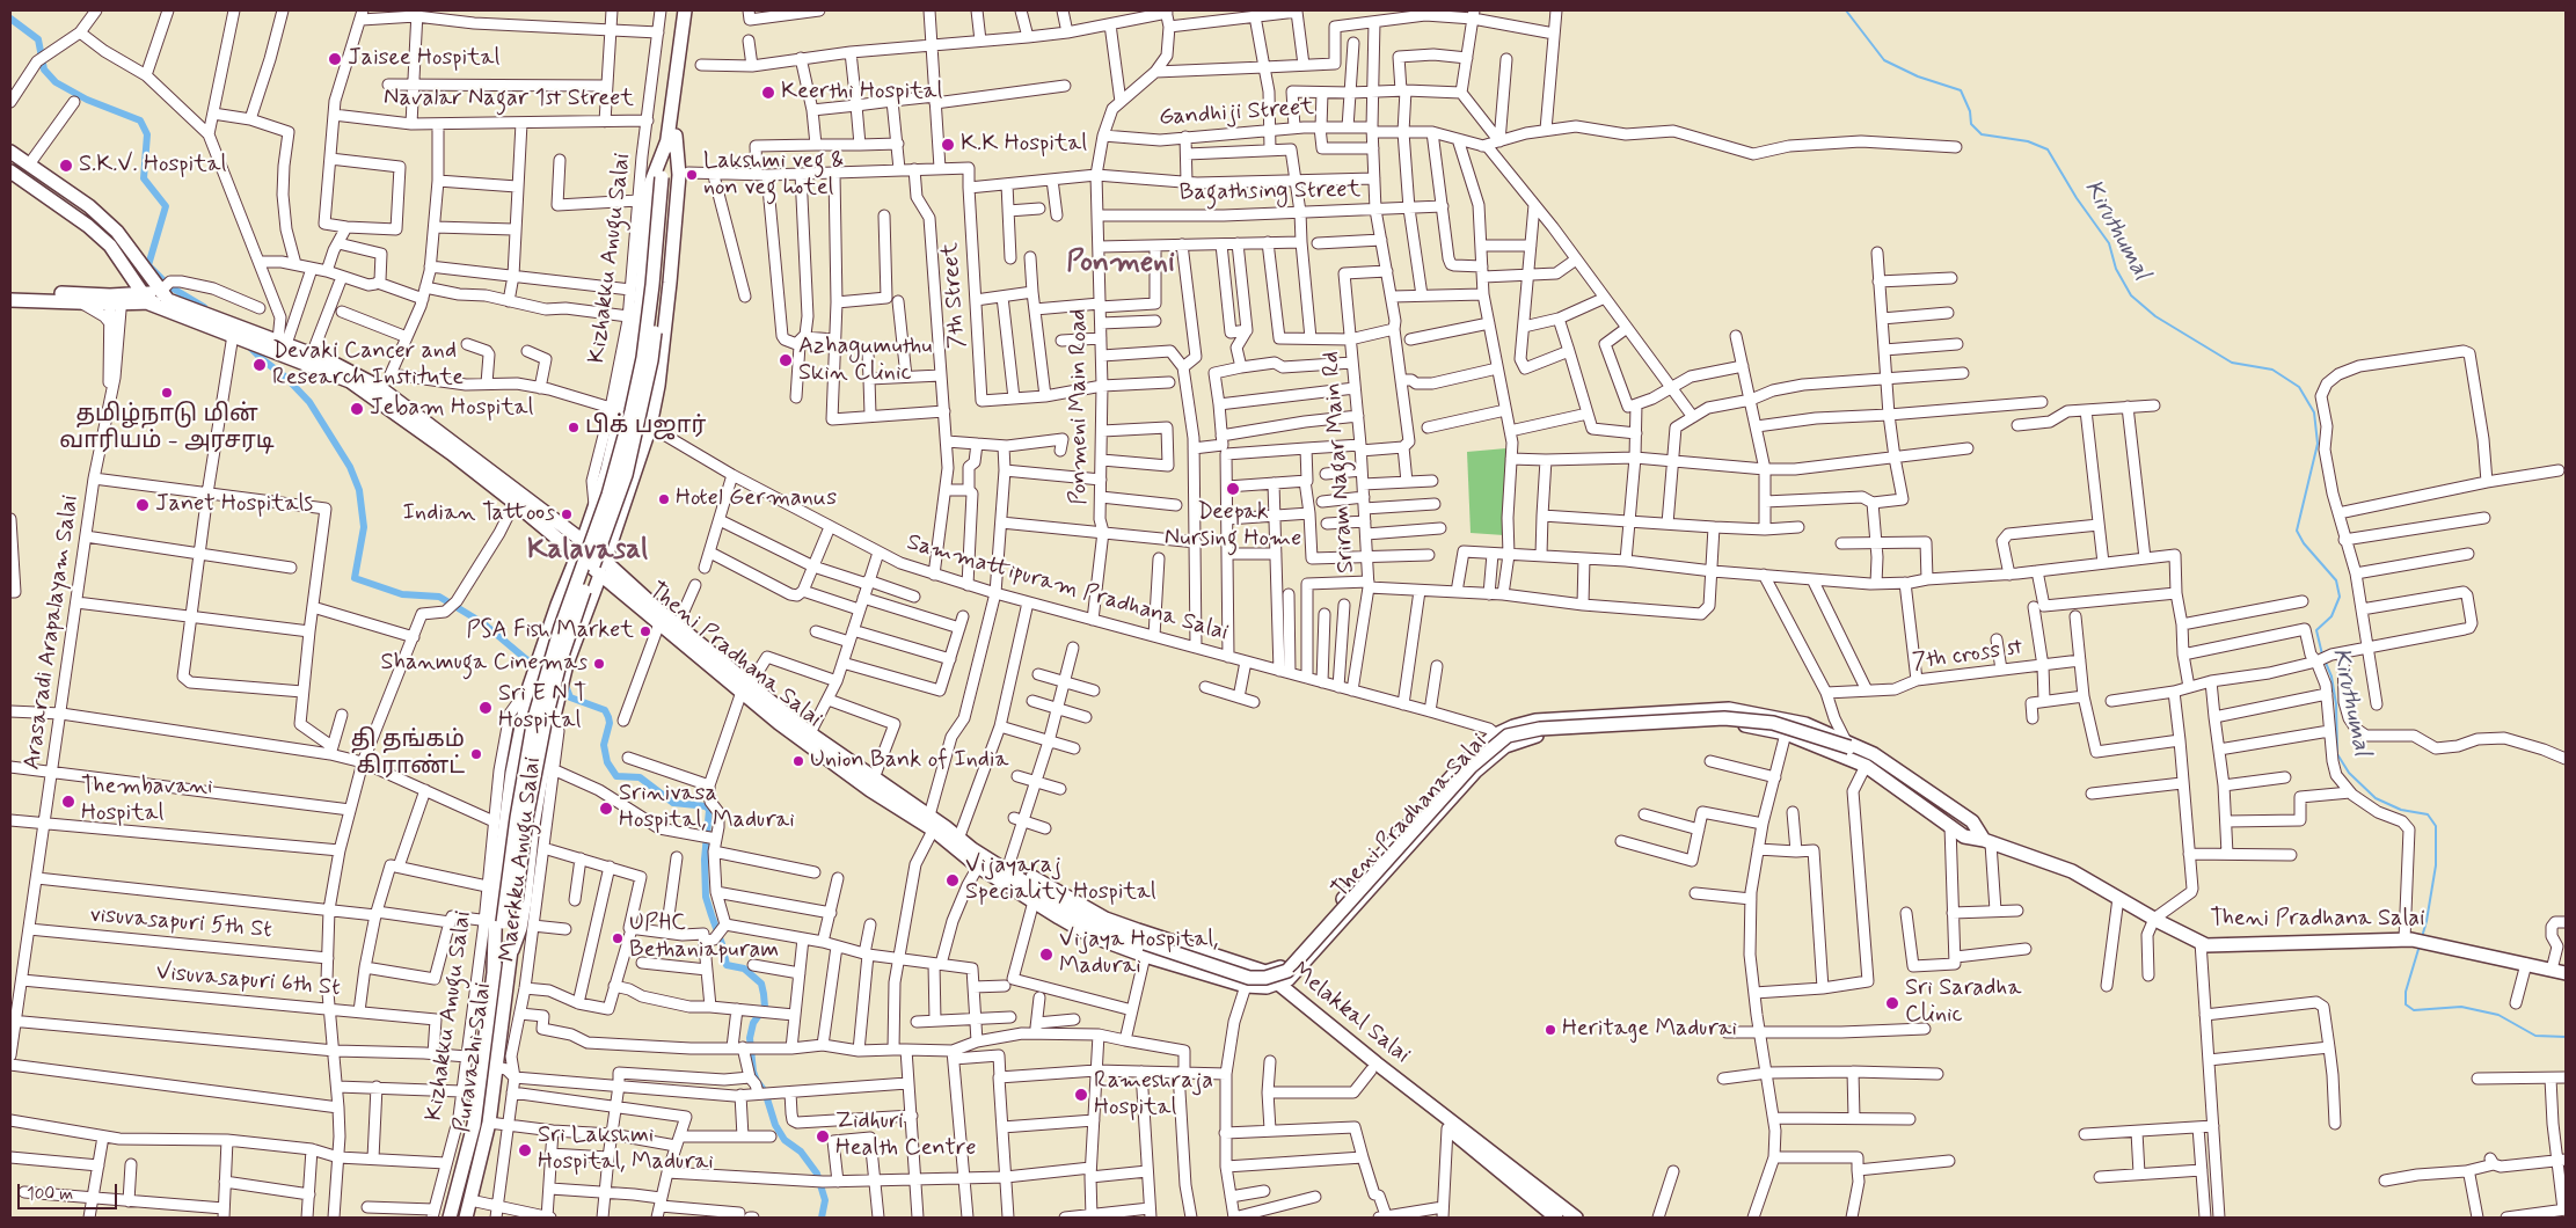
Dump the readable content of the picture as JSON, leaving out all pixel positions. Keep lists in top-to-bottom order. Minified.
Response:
{"streets":{"main road":["Theni Pradhana Salai","Melakkal Salai","Puravazhi Salai"],"street":["Navalar Nagar 1st Street","Gandhiji Street","Bagathsing Street","Kizhakku Anugu Salai","7th Street","Ponmeni Main Road","Sriram Nagar Main Rd","Sammattipuram Pradhana Salai","Arasaradi Arapalayam Salai","7th cross st","Maerkku Anugu Salai","visuvasapuri 5th St","Visuvasapuri 6th St"]},"crossings":[["Navalar Nagar 1st Street","Kizhakku Anugu Salai"],["Gandhiji Street","Ponmeni Main Road"],["Bagathsing Street","Ponmeni Main Road"],["Kizhakku Anugu Salai","Puravazhi Salai"],["Ponmeni Main Road","Sammattipuram Pradhana Salai"],["Sriram Nagar Main Rd","Sammattipuram Pradhana Salai"],["Sammattipuram Pradhana Salai","Theni Pradhana Salai"],["Arasaradi Arapalayam Salai","Theni Pradhana Salai"],["Arasaradi Arapalayam Salai","visuvasapuri 5th St"],["Arasaradi Arapalayam Salai","Visuvasapuri 6th St"],["Theni Pradhana Salai","Melakkal Salai"]],"districts":["Ponmeni","Kalavasal"],"water":["Kiruthumal"],"places":["Jaisee Hospital","Keerthi Hospital","K.K Hospital","S.K.V. Hospital","Lakshmi veg & non veg hotel","Azhagumuthu Skin Clinic","Devaki Cancer and Research Institute","தமிழ்நாடு மின் வாரியம் - அரசரடி","Jebam Hospital","பிக் பஜார்","Deepak Nursing Home","Hotel Germanus","Janet Hospitals","Indian Tattoos","PSA Fish Market","Shanmuga Cinemas","Sri E N T Hospital","தி தங்கம் கிராண்ட்","Union Bank of India","Thembavani Hospital","Srinivasa Hospital, Madurai","Vijayaraj Speciality Hospital","UPHC Bethaniapuram","Vijaya Hospital, Madurai","Sri Saradha Clinic","Heritage Madurai","Rameshraja Hospital","Zidhuri Health Centre","Sri Lakshmi Hospital, Madurai"],"scale_bar":"100 m"}
